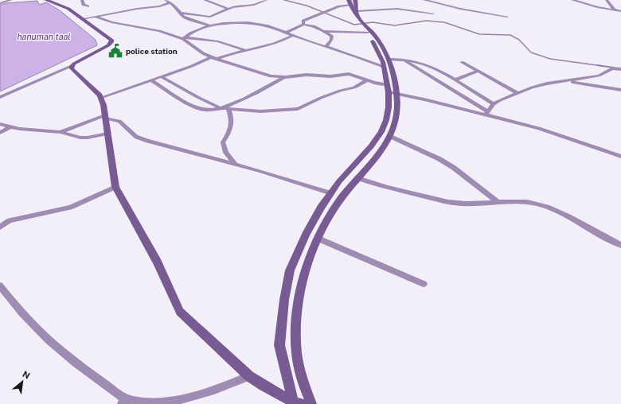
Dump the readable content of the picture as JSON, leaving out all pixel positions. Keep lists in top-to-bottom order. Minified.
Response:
{"water":["hanuman taal"],"places":{"public building":["police station"]},"north":"top right"}
